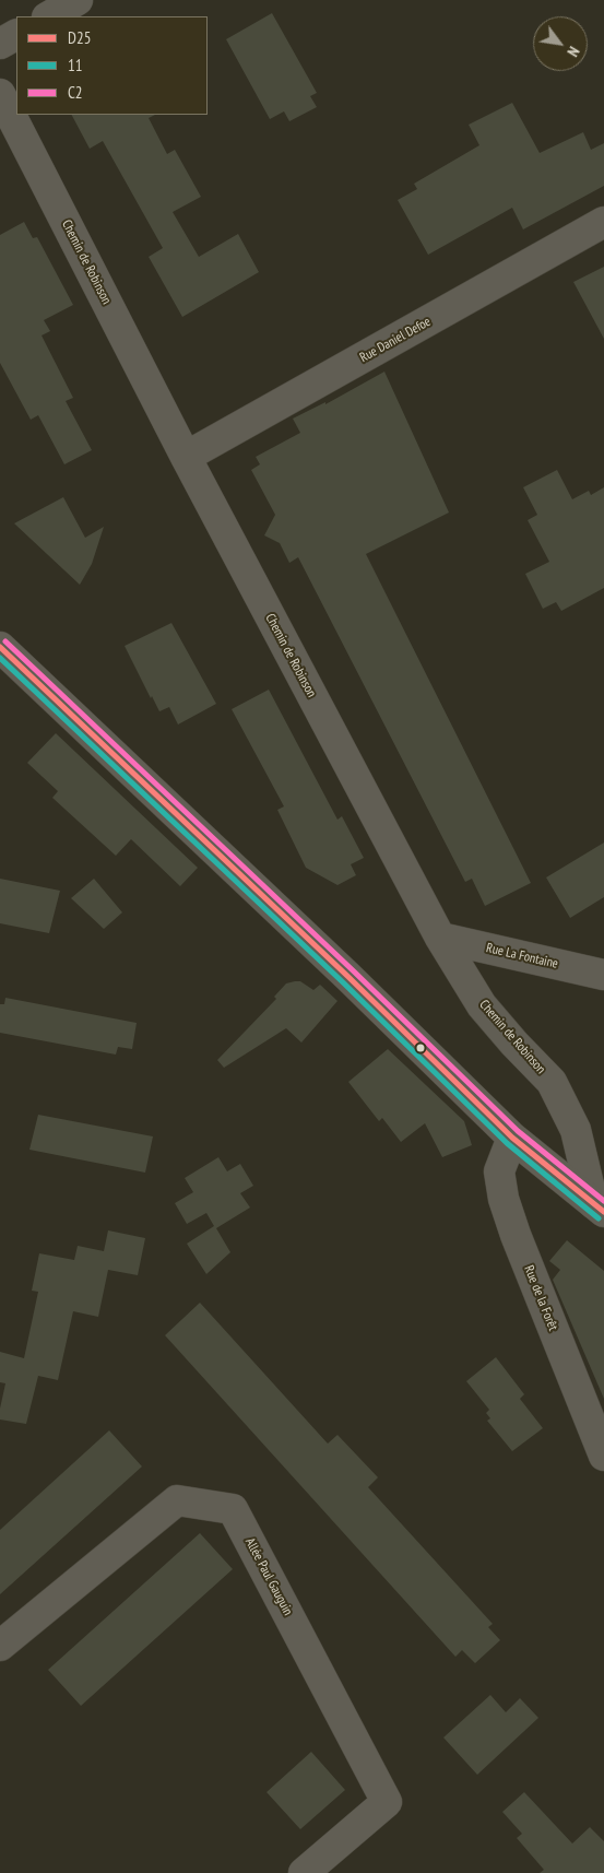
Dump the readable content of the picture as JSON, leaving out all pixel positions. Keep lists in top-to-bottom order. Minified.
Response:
{"streets":{"street":["Chemin de Robinson","Rue Daniel Defoe","Rue La Fontaine","Rue de la Forêt","Allée Paul Gauguin"]},"crossings":[["Chemin de Robinson","Rue Daniel Defoe"],["Chemin de Robinson","Rue La Fontaine"]],"lines":["transit line C2","transit line D25","transit line 11"],"legend":["D25","11","C2"],"north":"bottom right"}
